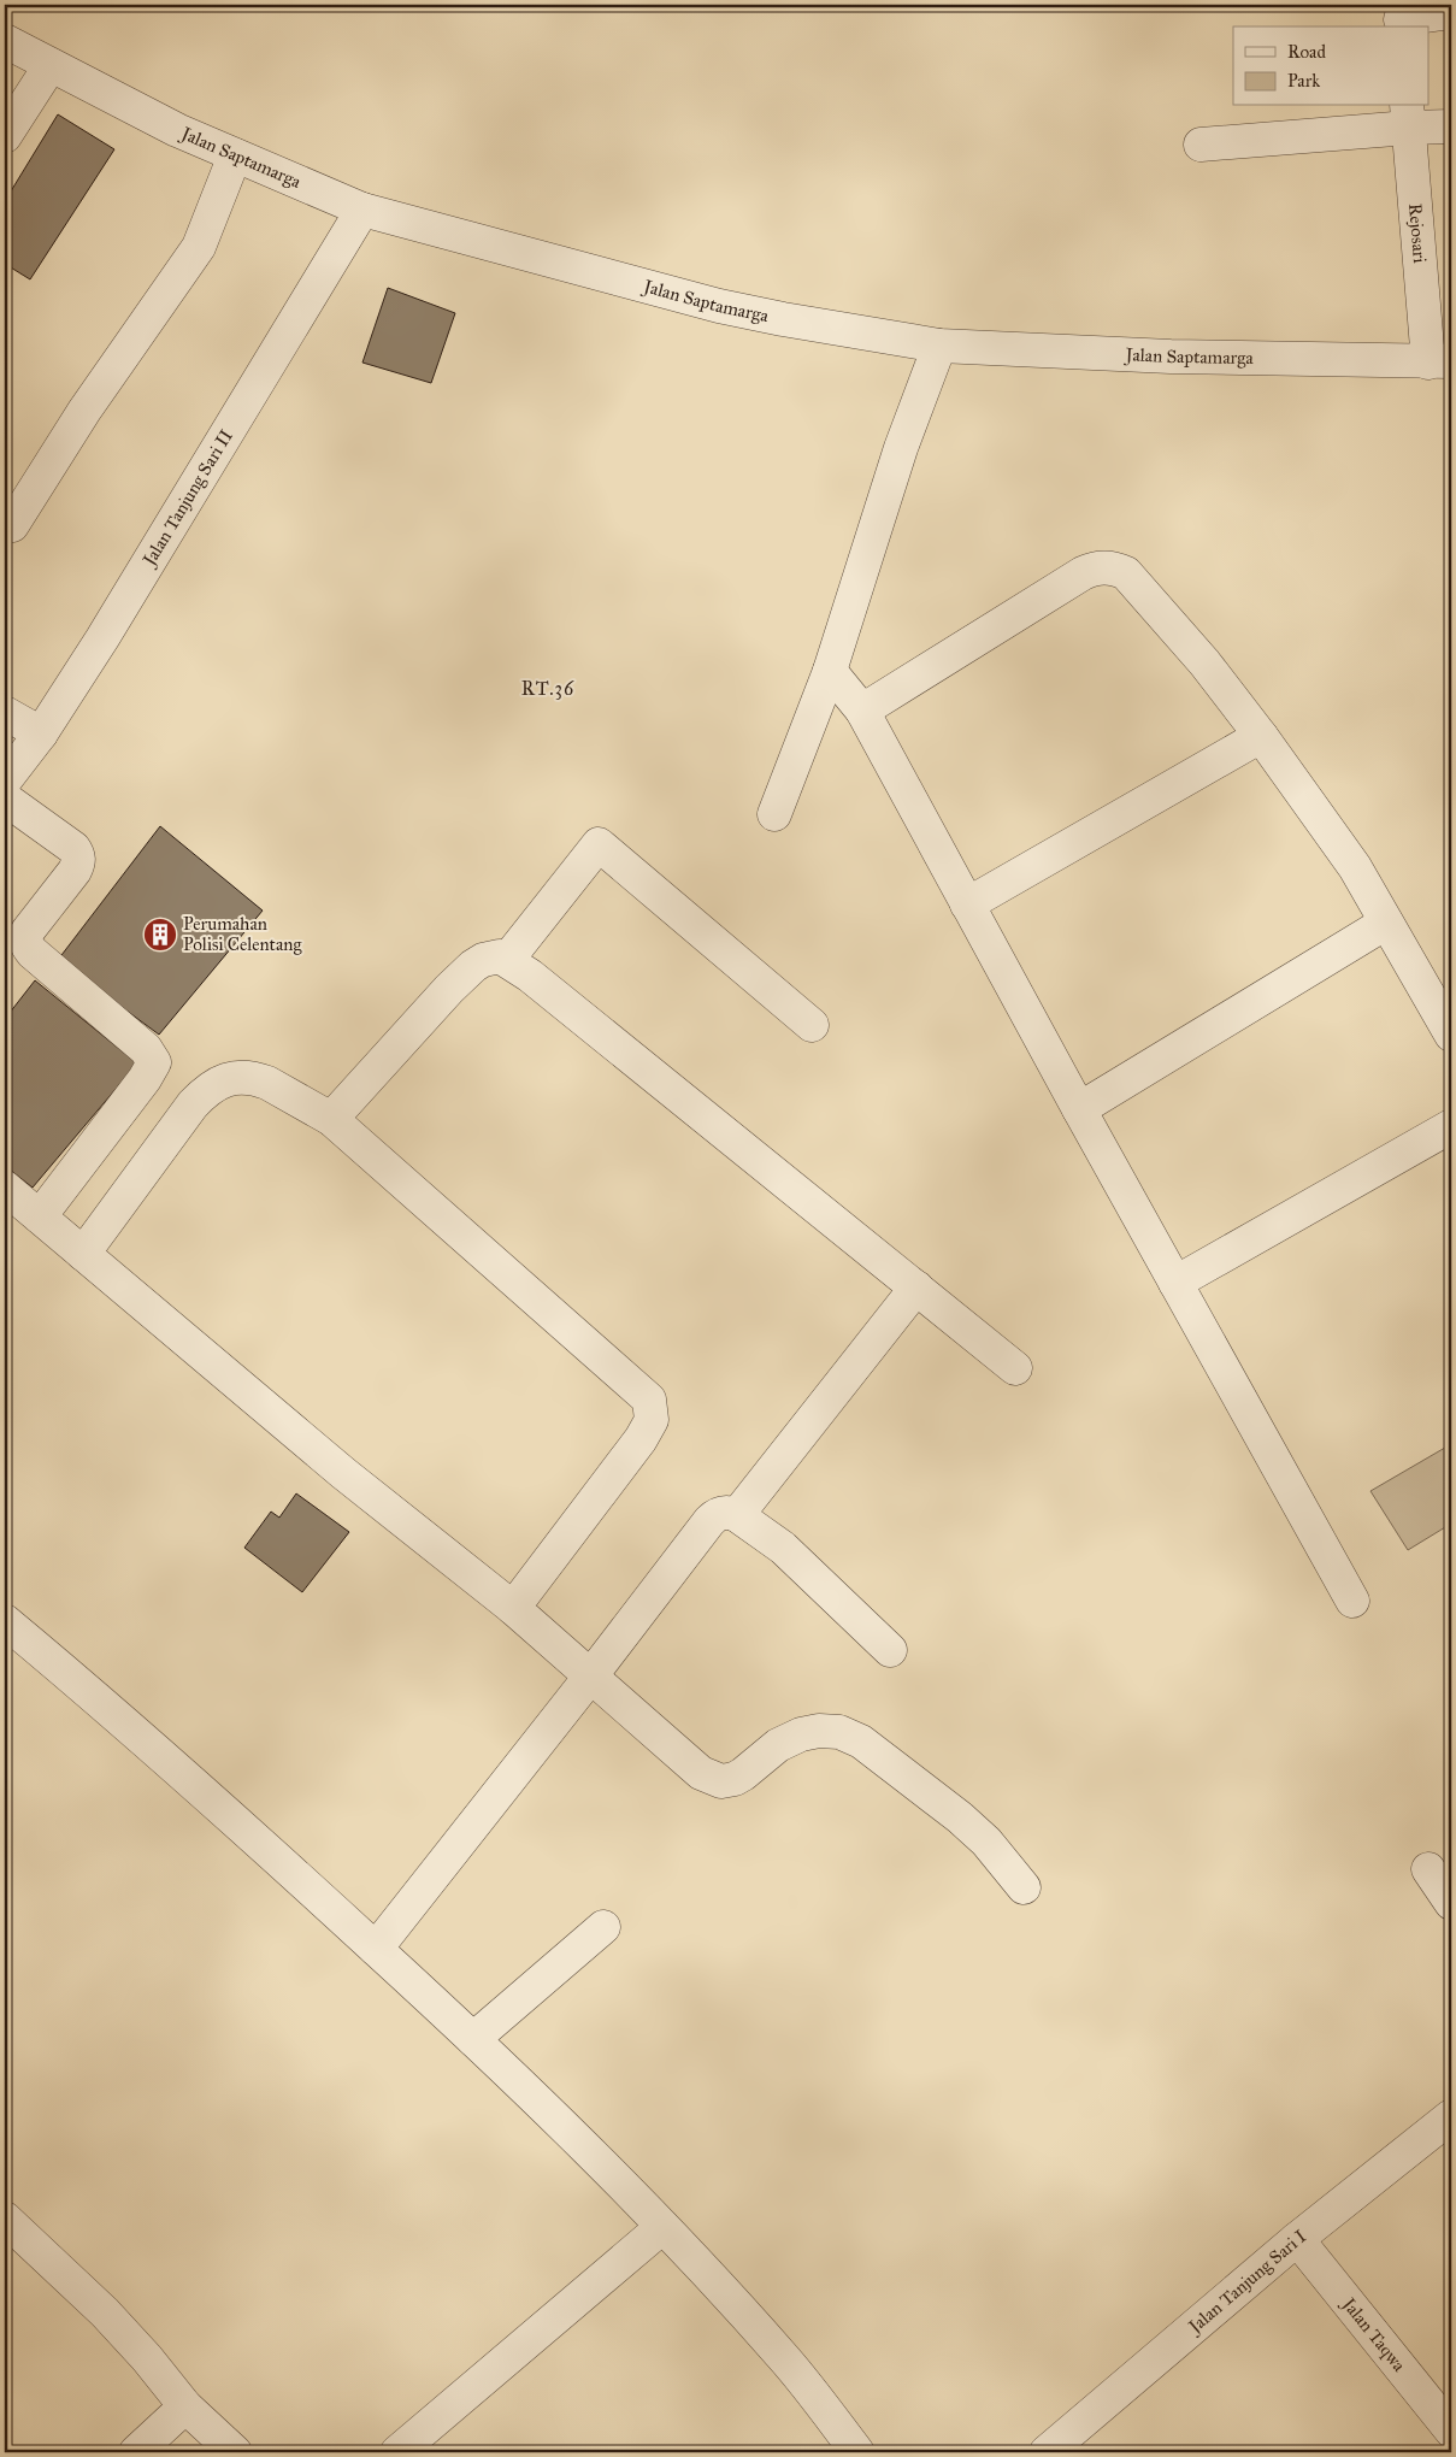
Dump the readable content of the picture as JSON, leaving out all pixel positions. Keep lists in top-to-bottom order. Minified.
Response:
{"streets":{"street":["Jalan Saptamarga","Rejosari","Jalan Tanjung Sari II","Jalan Tanjung Sari I","Jalan Taqwa"]},"crossings":[["Jalan Saptamarga","Rejosari"],["Jalan Saptamarga","Jalan Tanjung Sari II"],["Jalan Tanjung Sari I","Jalan Taqwa"]],"districts":["RT.36"],"places":{"building":["Perumahan Polisi Celentang"]},"legend":["Road","Park"]}
